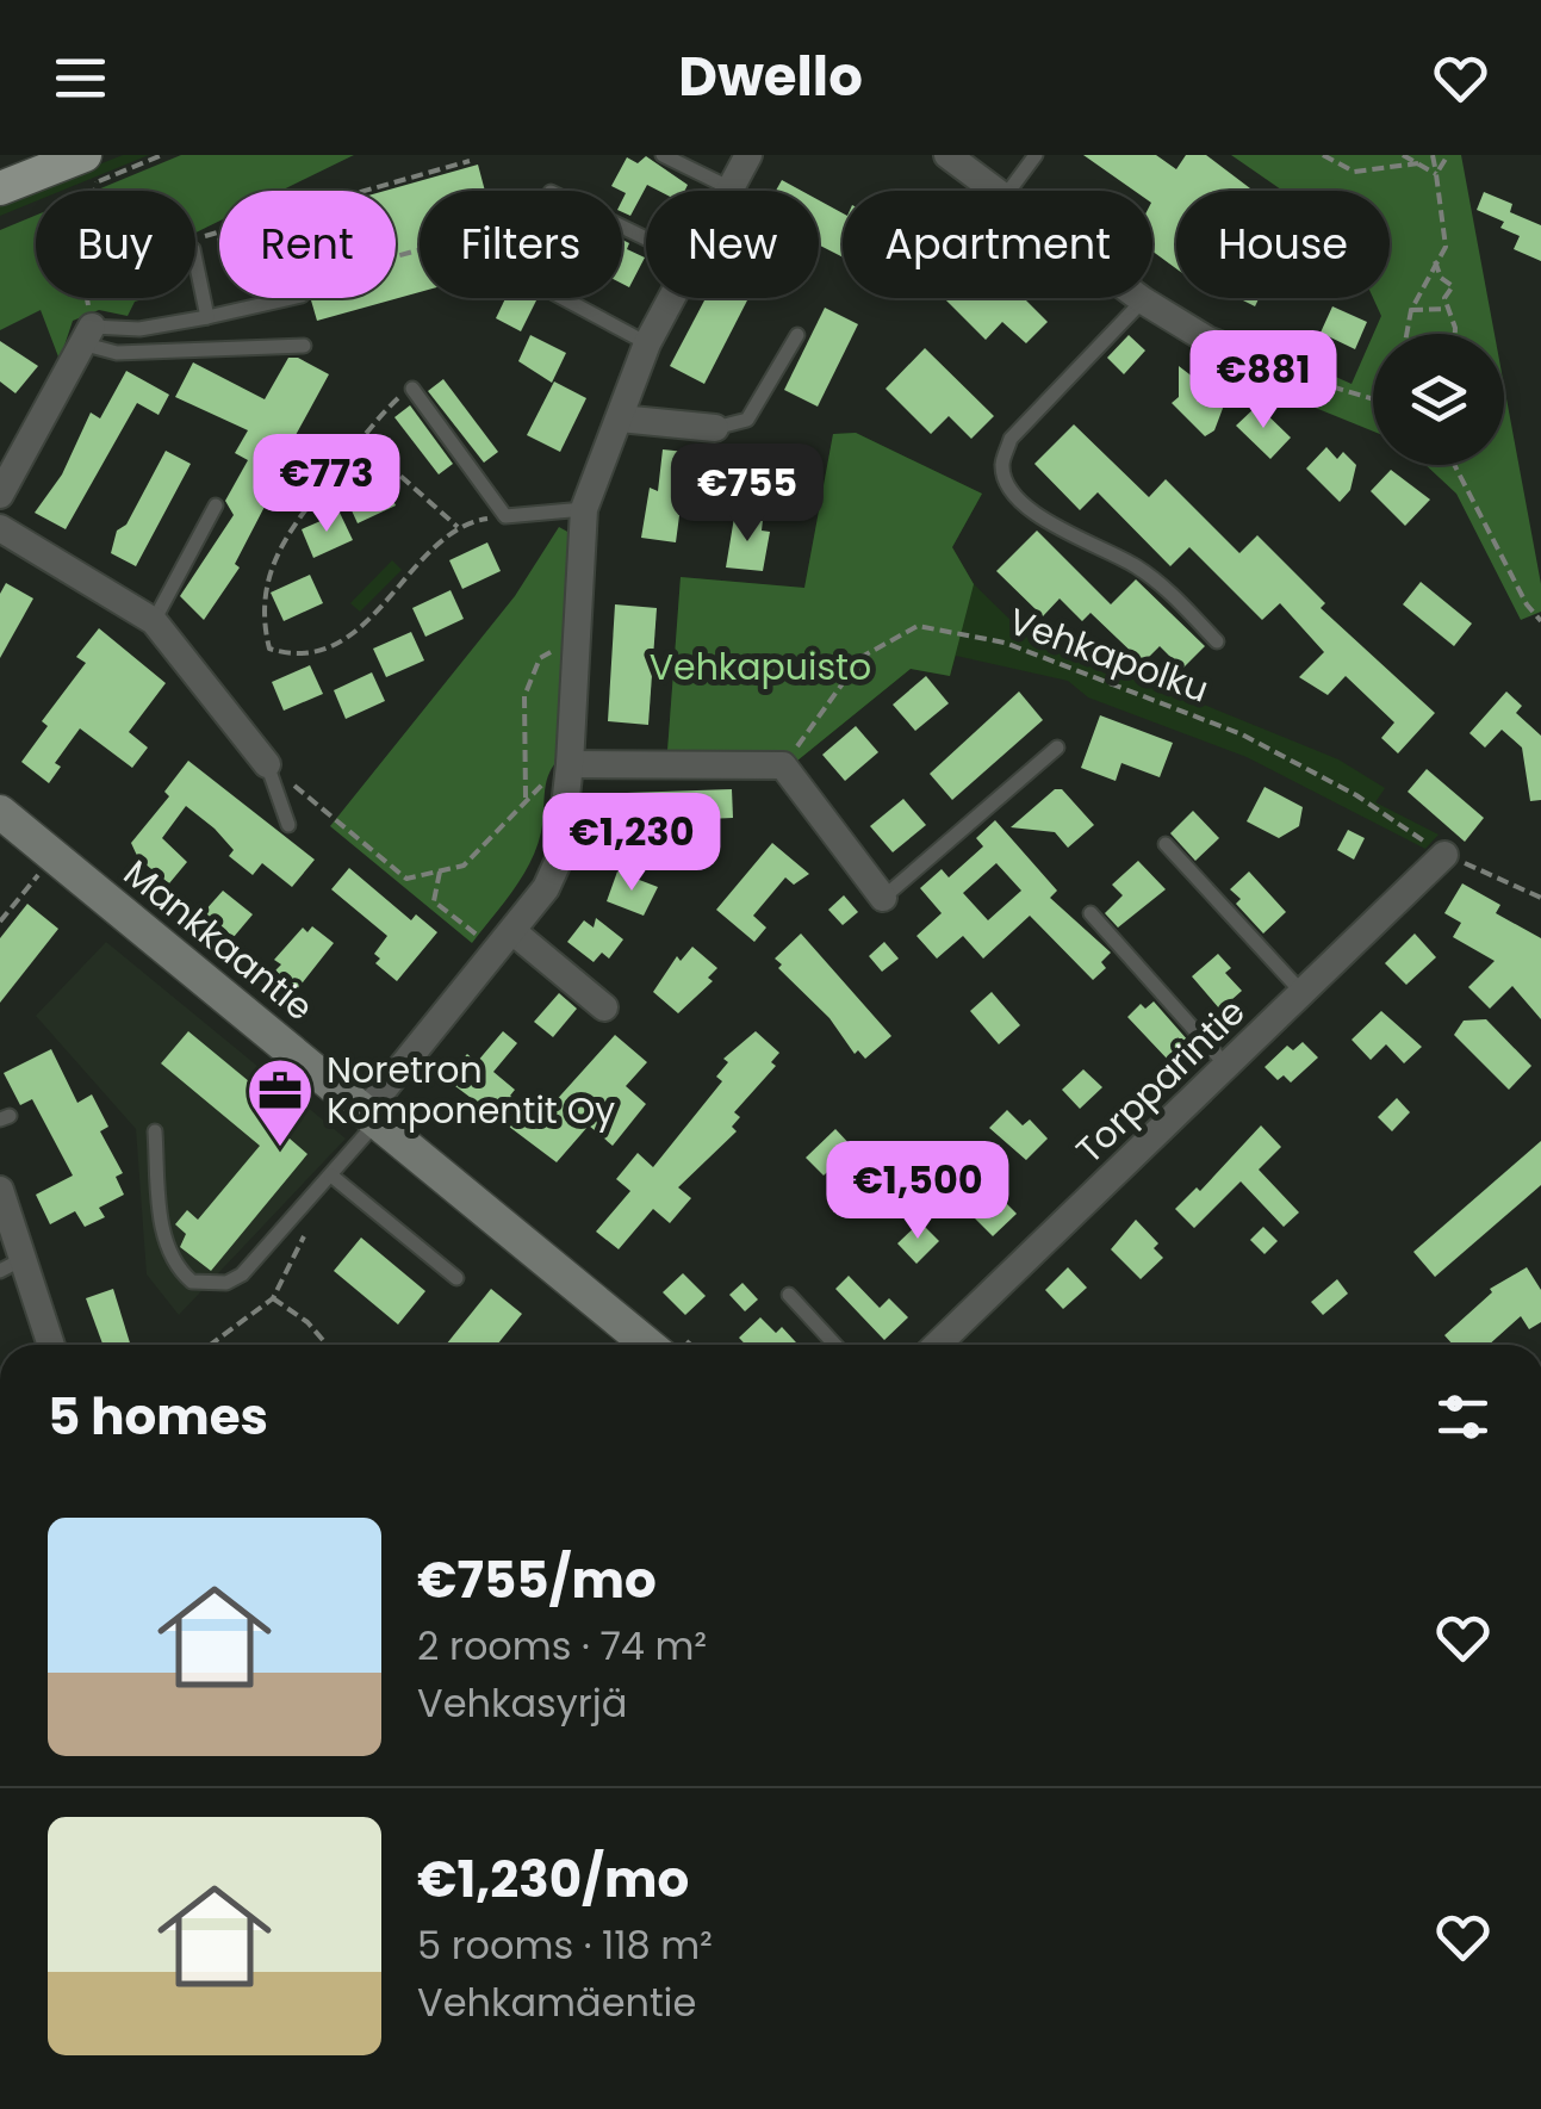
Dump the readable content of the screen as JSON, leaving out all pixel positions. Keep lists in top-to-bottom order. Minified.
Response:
{"streets":{"main road":["Mankkaantie"],"street":["Torpparintie"],"path":["Vehkapolku"]},"crossings":[["Vehkapolku","Torpparintie"]],"parks":["Vehkapuisto"],"places":{"office":["Noretron Komponentit Oy"]},"page":{"header":"Dwello","chip":["Buy","Rent","Filters","New","Apartment","House"],"price":["€881","€773","€755","€1,230","€1,500"],"heading":"5 homes","list":[{"name":"€755/mo","note":"2 rooms · 74 m² · Vehkasyrjä"},{"name":"€1,230/mo","note":"5 rooms · 118 m² · Vehkamäentie"}]}}
